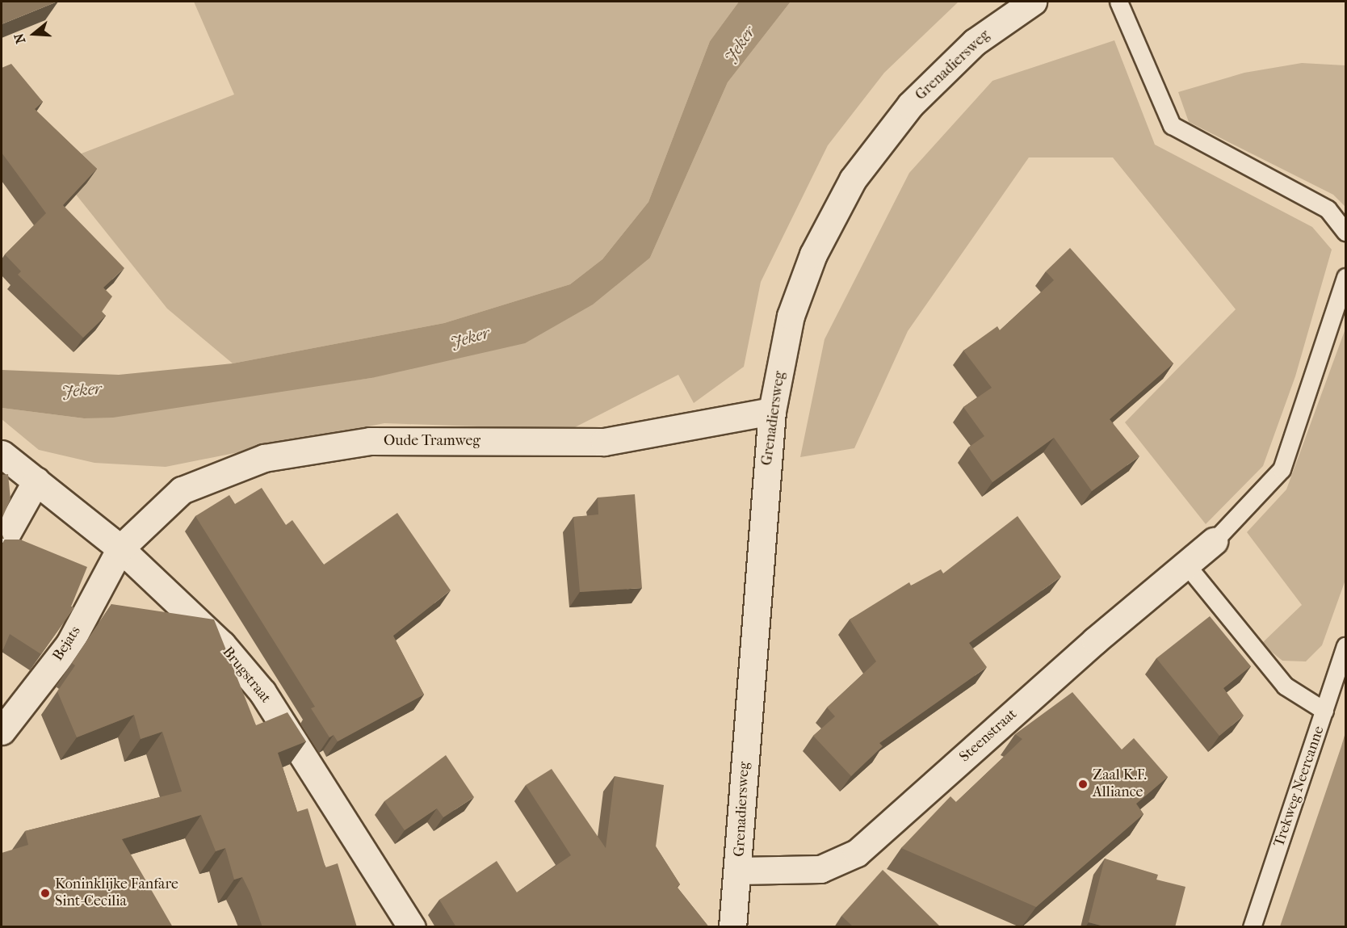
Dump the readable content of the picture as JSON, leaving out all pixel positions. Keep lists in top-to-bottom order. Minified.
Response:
{"streets":{"street":["Grenadiersweg","Oude Tramweg","Bejats","Brugstraat","Steenstraat"],"lane":["Trekweg Neercanne"]},"crossings":[["Grenadiersweg","Oude Tramweg"],["Grenadiersweg","Steenstraat"],["Oude Tramweg","Bejats"],["Oude Tramweg","Brugstraat"],["Bejats","Brugstraat"]],"water":["Jeker"],"places":["Zaal K.F. Alliance","Koninklijke Fanfare Sint-Cecilia"],"north":"left"}
